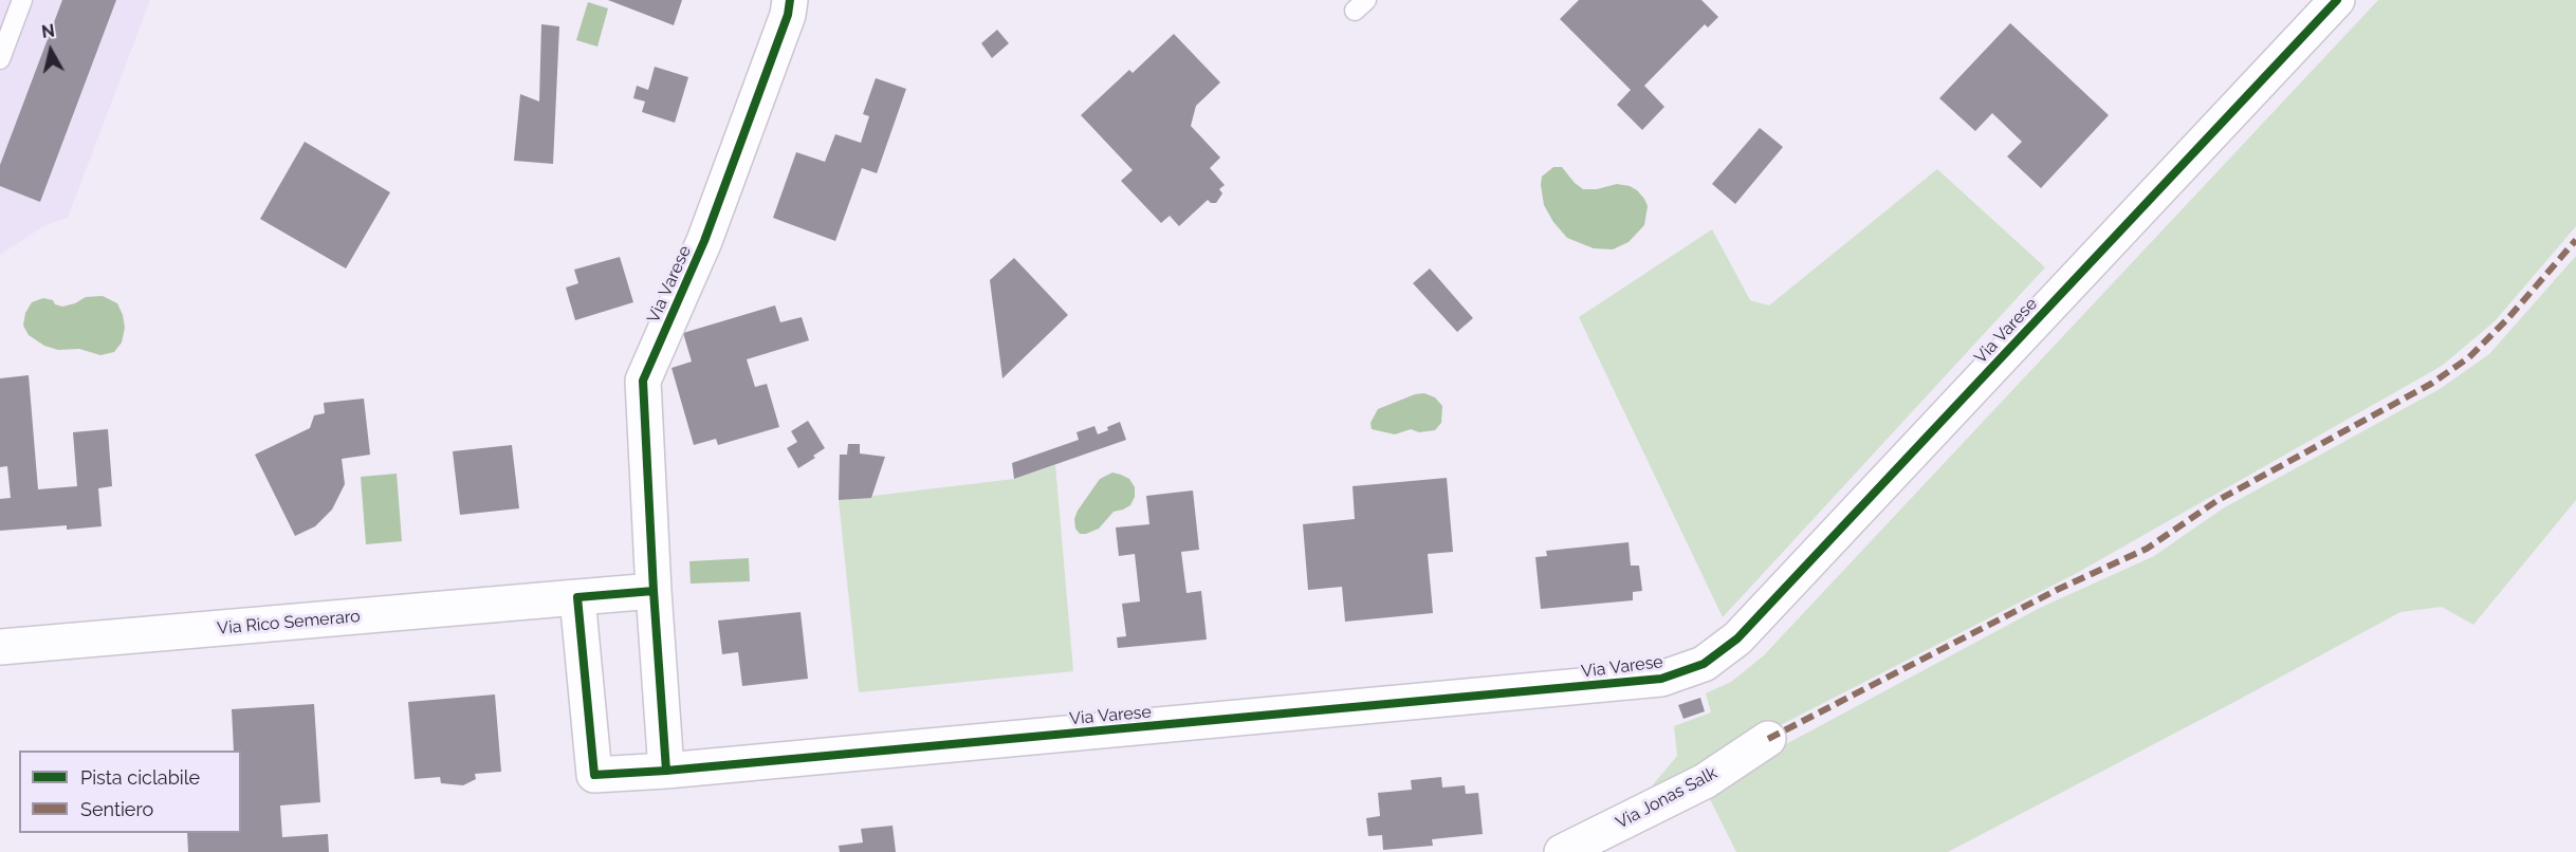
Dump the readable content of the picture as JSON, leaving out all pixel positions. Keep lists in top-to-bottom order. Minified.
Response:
{"streets":{"street":["Via Varese","Via Rico Semeraro","Via Jonas Salk"]},"crossings":[["Via Varese","Via Rico Semeraro"]],"legend":["Pista ciclabile","Sentiero"],"north":"top"}
